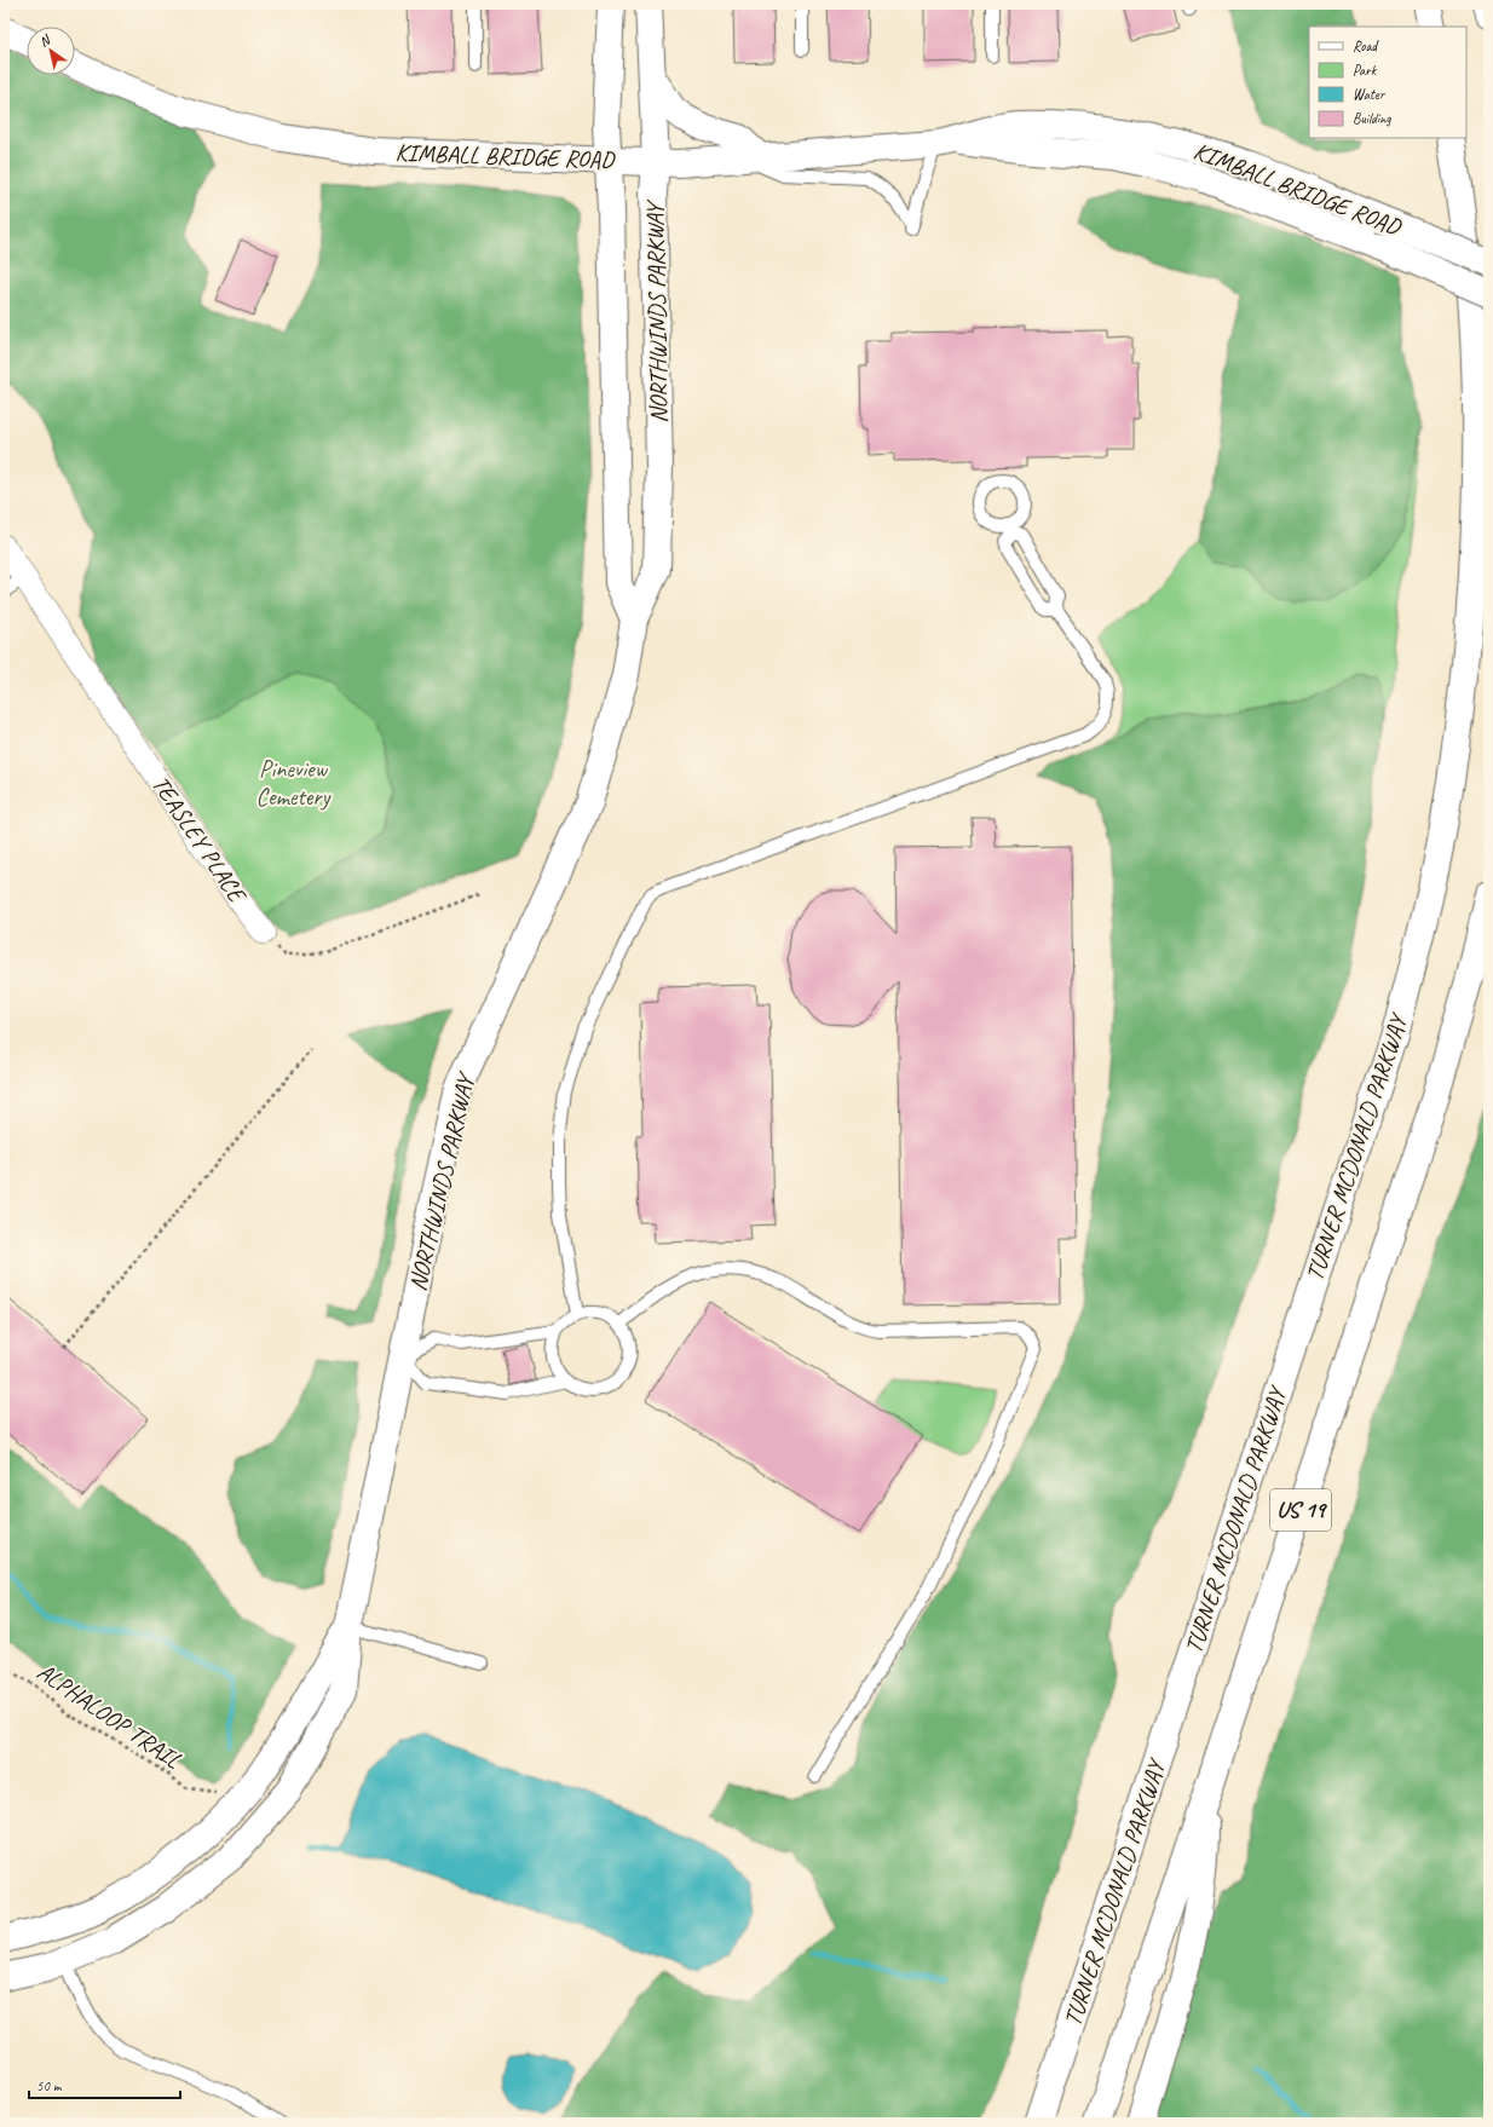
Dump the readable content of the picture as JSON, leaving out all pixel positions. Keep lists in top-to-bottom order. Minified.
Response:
{"streets":{"main road":["KIMBALL BRIDGE ROAD","NORTHWINDS PARKWAY","TURNER MCDONALD PARKWAY","US 19"],"street":["TEASLEY PLACE"],"path":["ALPHALOOP TRAIL"]},"crossings":[["KIMBALL BRIDGE ROAD","NORTHWINDS PARKWAY"]],"parks":["Pineview Cemetery"],"legend":["Road","Park","Water","Building"],"scale_bar":"50 m","north":"top left"}
